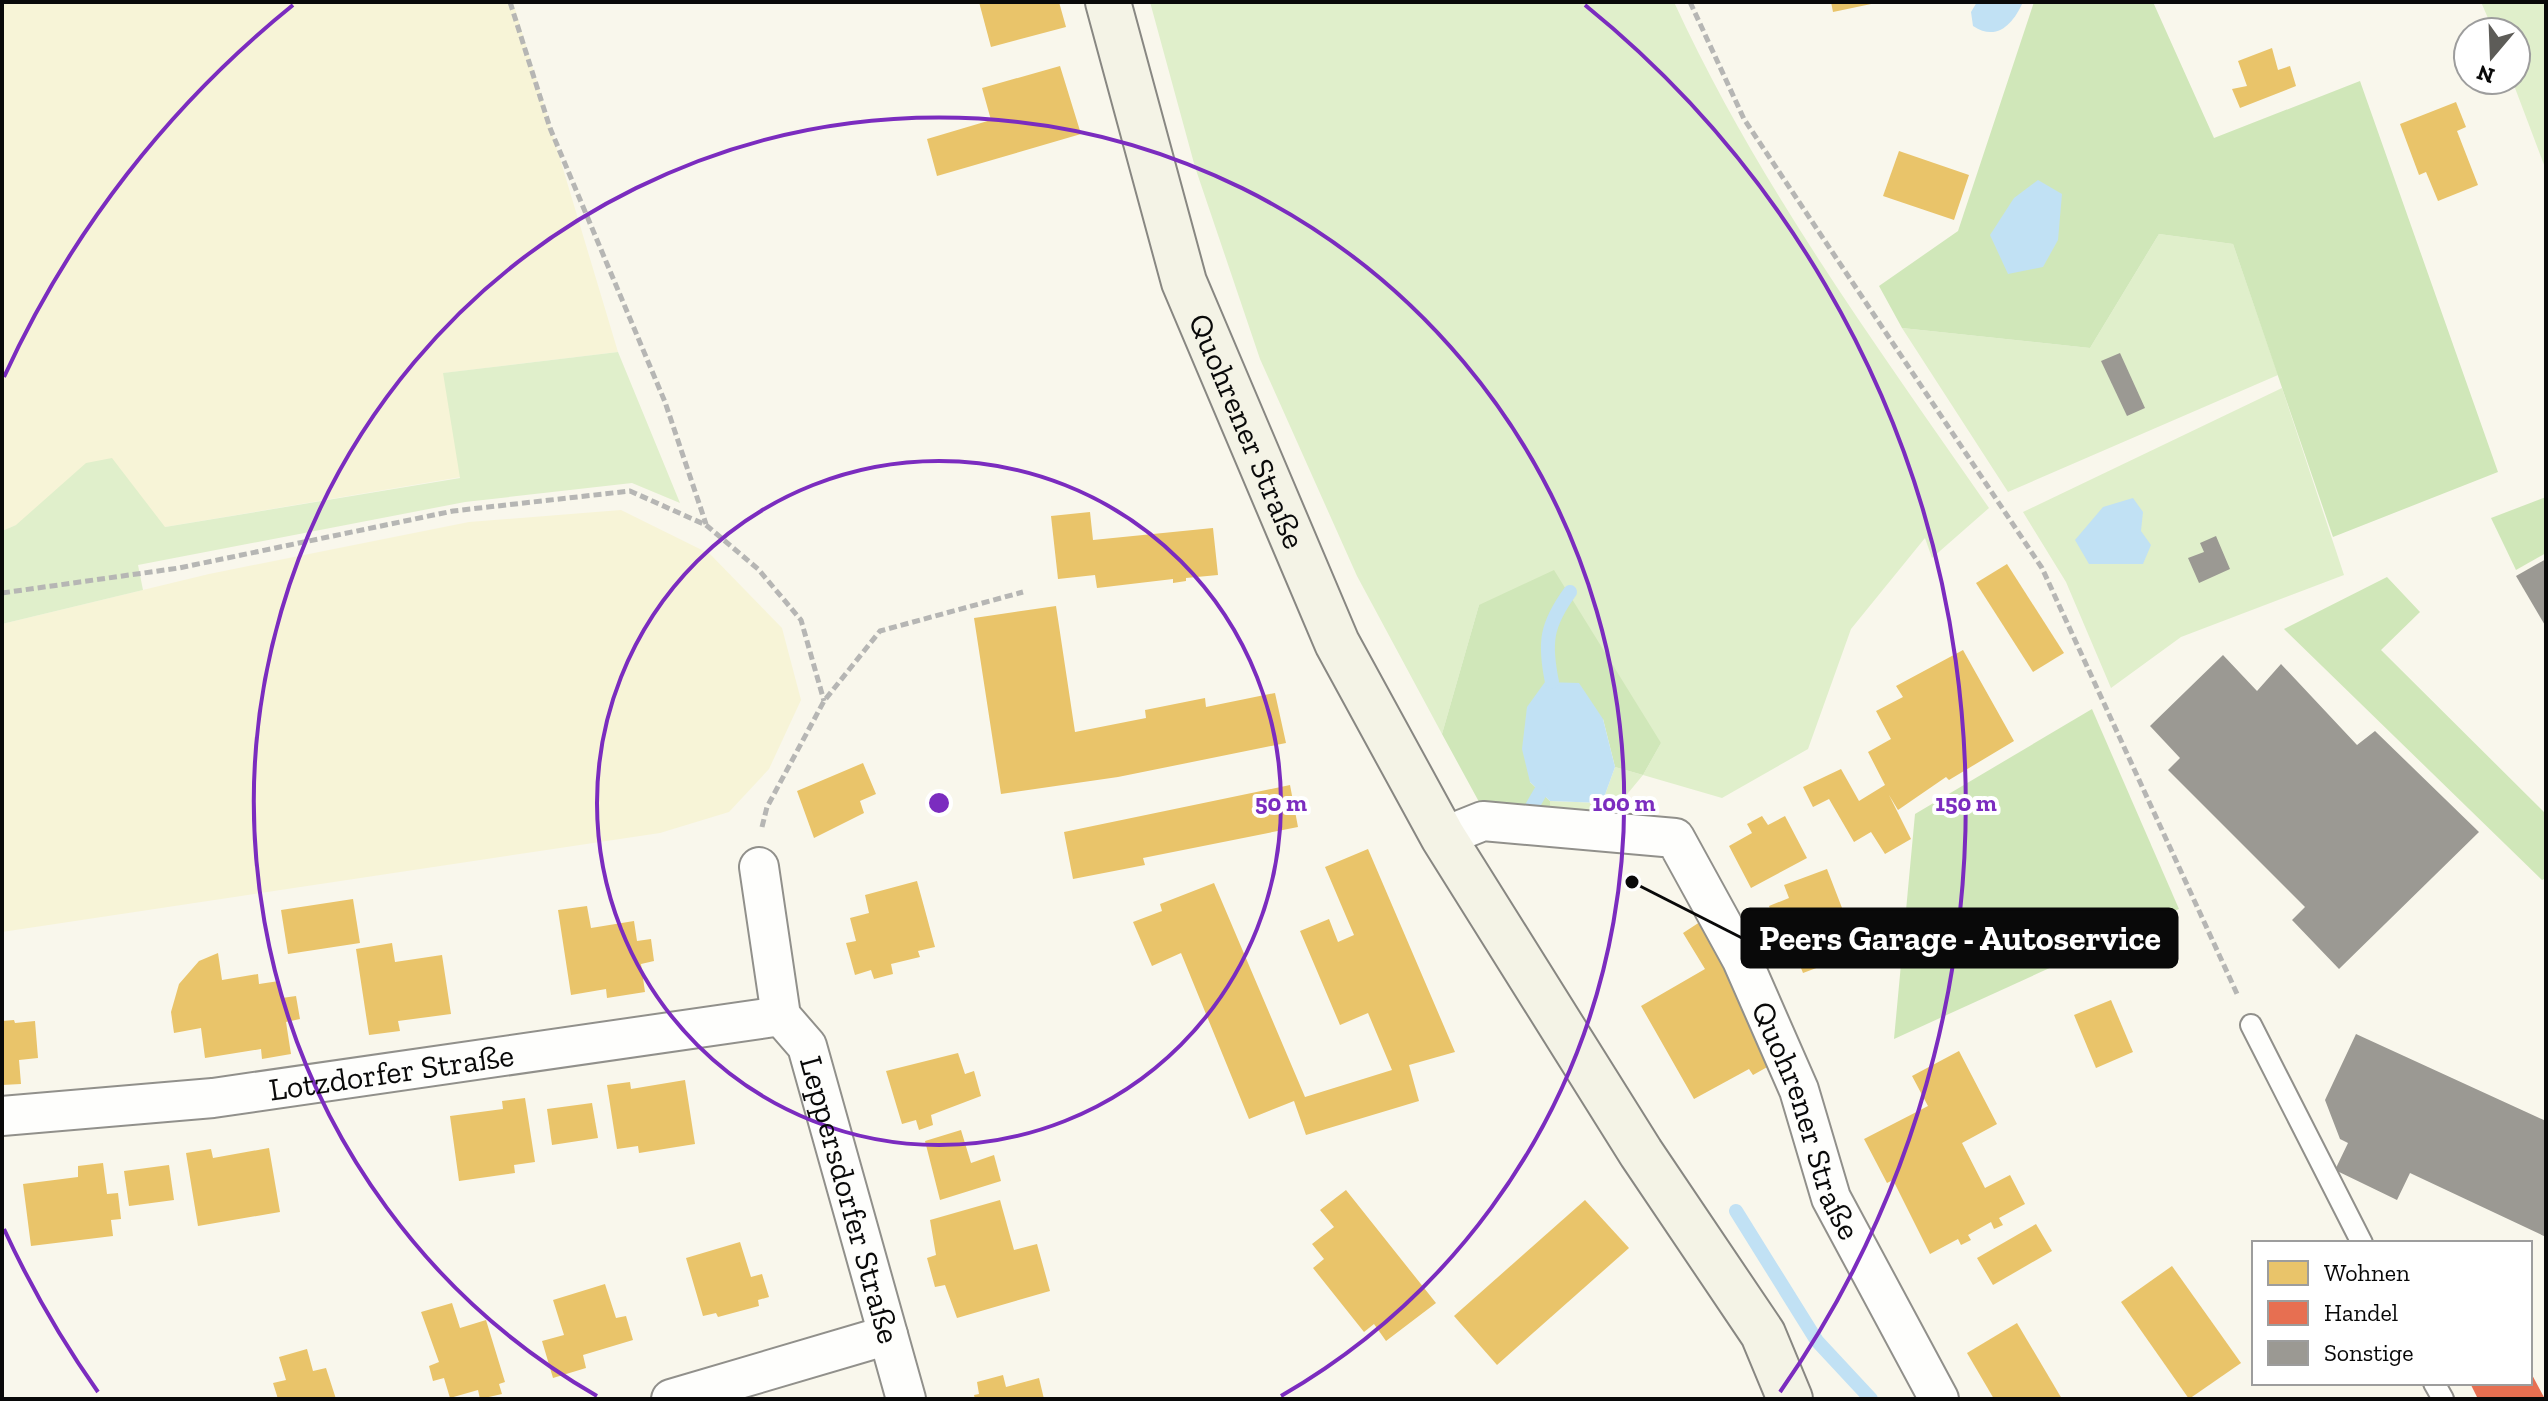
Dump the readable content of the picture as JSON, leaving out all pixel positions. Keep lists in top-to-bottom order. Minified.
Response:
{"streets":{"street":["Quohrener Straße","Lotzdorfer Straße","Leppersdorfer Straße"]},"crossings":[["Lotzdorfer Straße","Leppersdorfer Straße"]],"places":["Peers Garage - Autoservice"],"legend":["Wohnen","Handel","Sonstige"],"north":"bottom","rings":["50 m","100 m","150 m"]}
